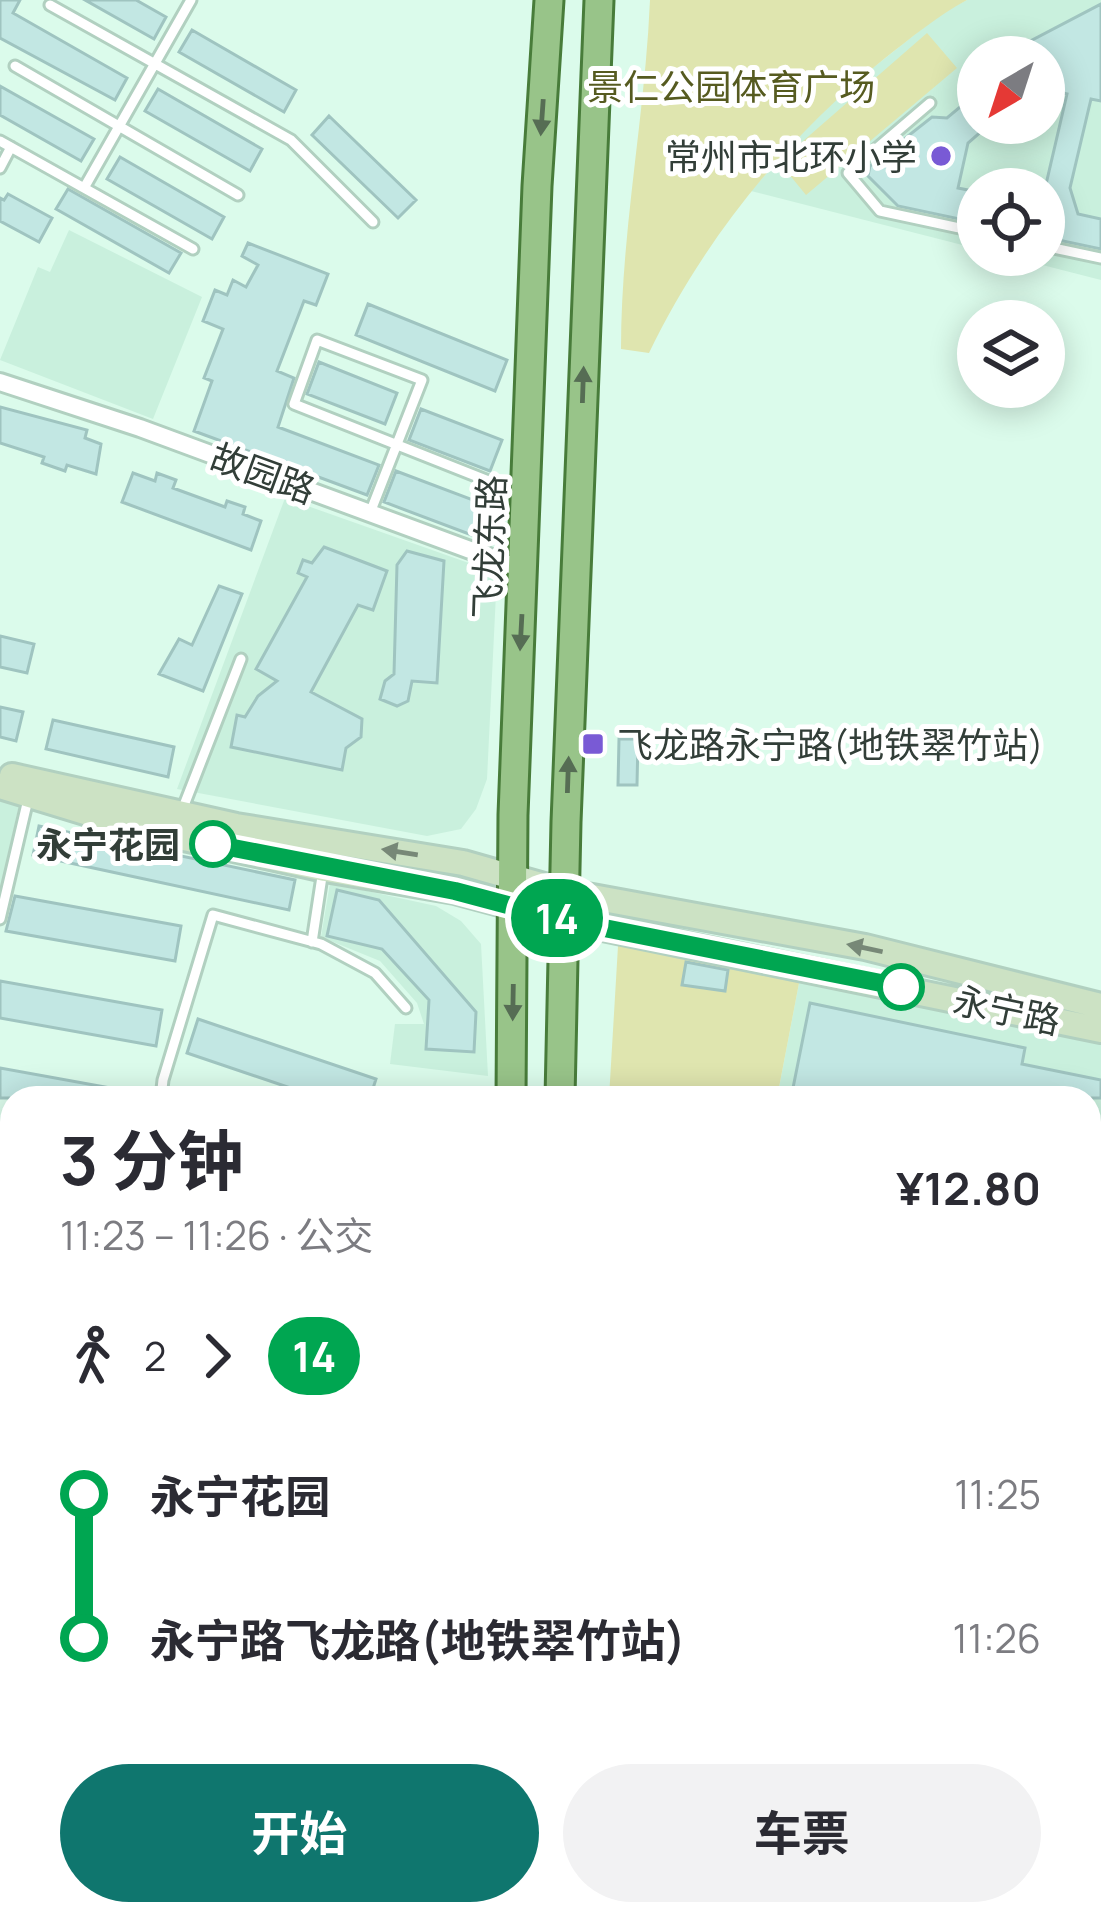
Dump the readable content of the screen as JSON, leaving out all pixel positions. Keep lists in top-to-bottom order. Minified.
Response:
{"streets":{"main road":["飞龙东路","永宁路"],"street":["故园路"]},"crossings":[["故园路","飞龙东路"],["飞龙东路","永宁路"]],"parks":["景仁公园体育广场"],"places":{"other":["常州市北环小学","永宁花园"],"transit":["飞龙路永宁路(地铁翠竹站)"]},"lines":["bus line 14"],"north":"bottom left","page":{"on_map":"14","heading":["3 分钟","11:23 – 11:26 · 公交","¥12.80"],"legs":["2","14"],"list":[{"name":"永宁花园","value":"11:25"},{"name":"永宁路飞龙路(地铁翠竹站)","value":"11:26"}],"buttons":["开始","车票"]}}
